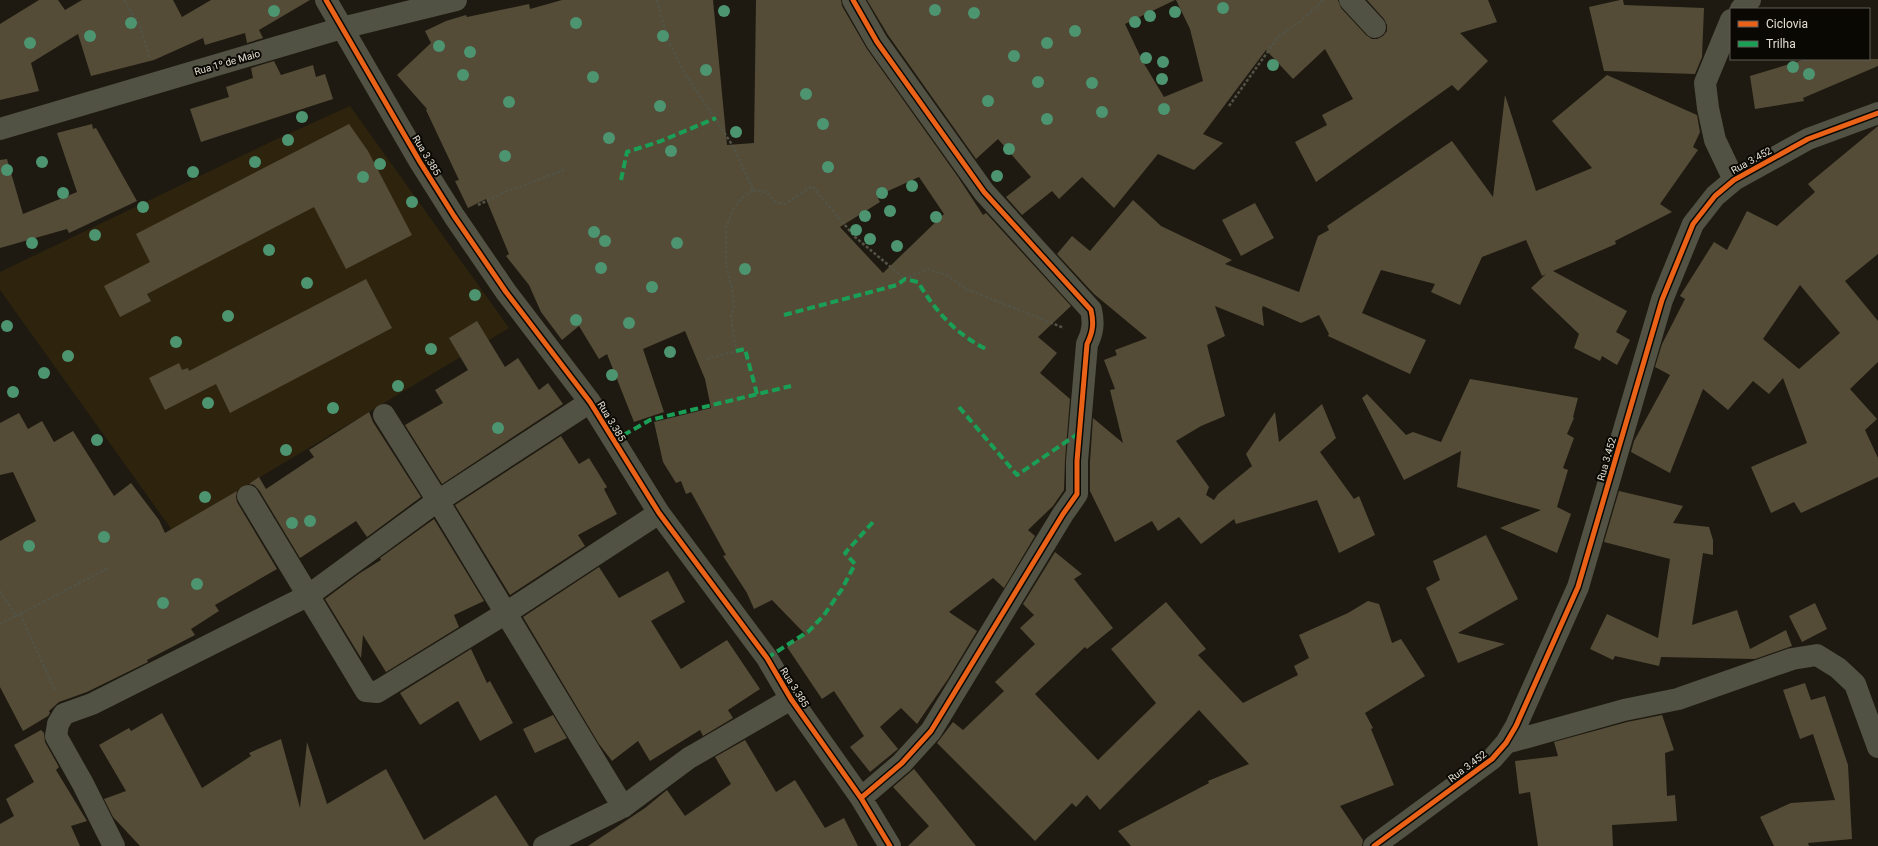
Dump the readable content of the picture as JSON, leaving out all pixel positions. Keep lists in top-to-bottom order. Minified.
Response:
{"streets":{"street":["Rua 1º de Maio","Rua 3.385","Rua 3.452"]},"crossings":[["Rua 1º de Maio","Rua 3.385"]],"legend":["Ciclovia","Trilha"]}
